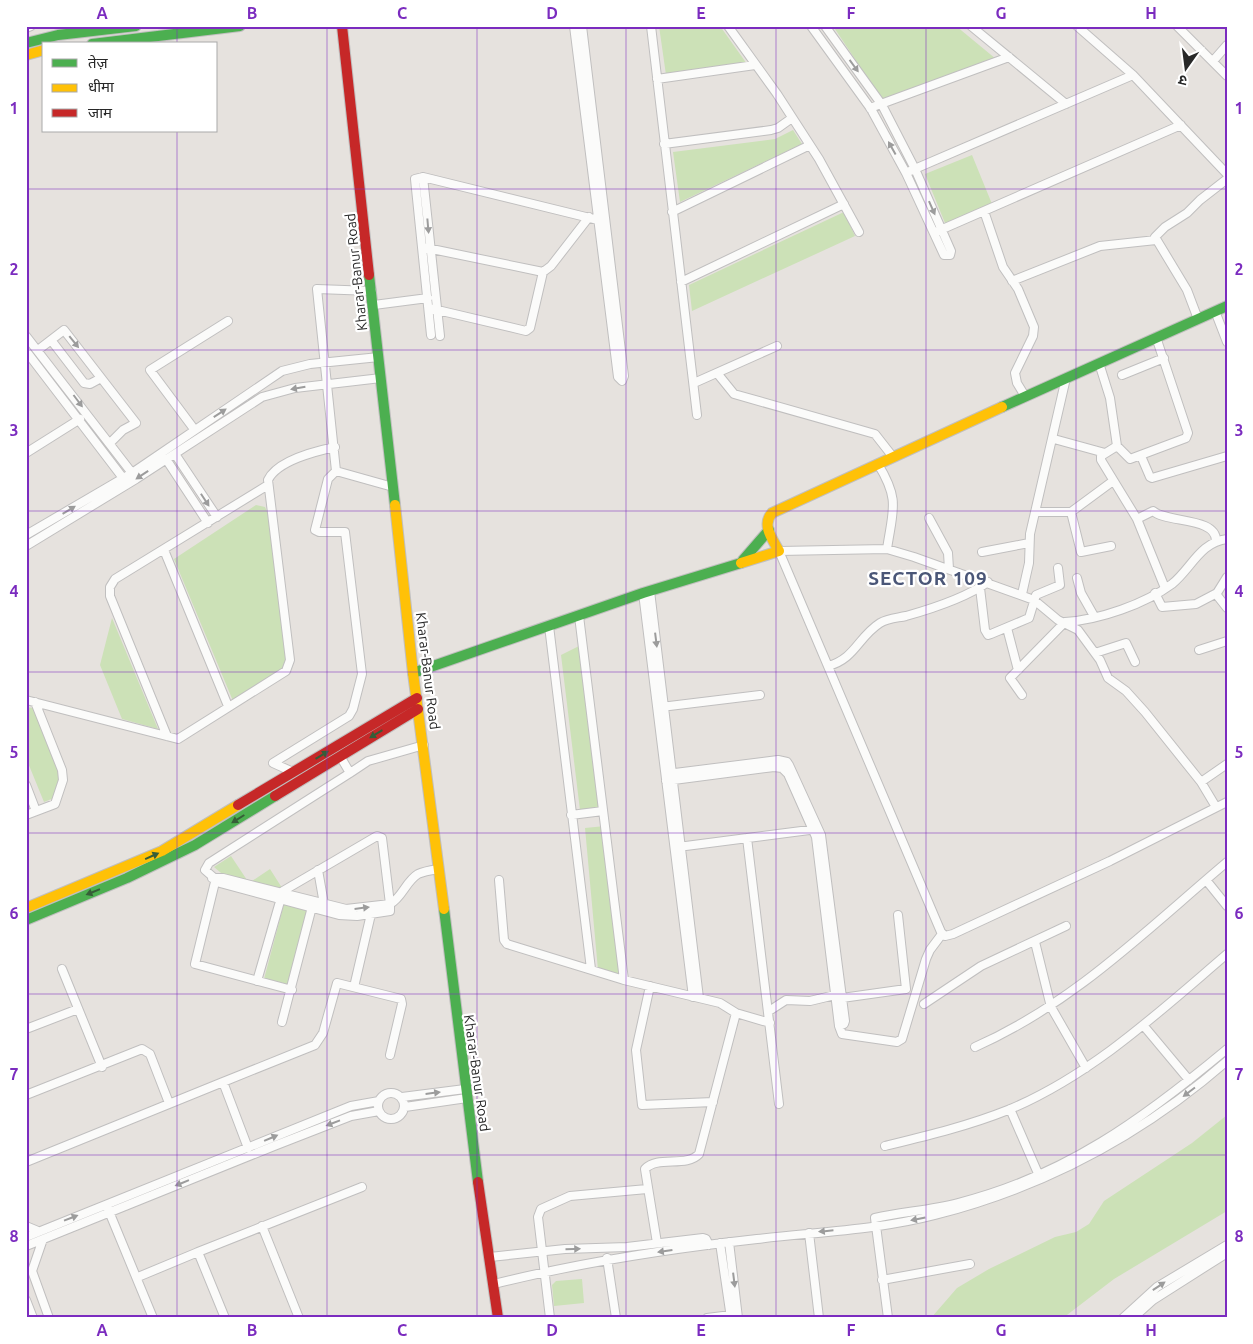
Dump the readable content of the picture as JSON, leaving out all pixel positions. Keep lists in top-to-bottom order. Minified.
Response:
{"streets":{"main road":["Kharar-Banur Road"]},"districts":["SECTOR 109"],"legend":["तेज़","धीमा","जाम"],"north":"bottom","grid":{"columns":["A","B","C","D","E","F","G","H"],"rows":["1","2","3","4","5","6","7","8"]}}
